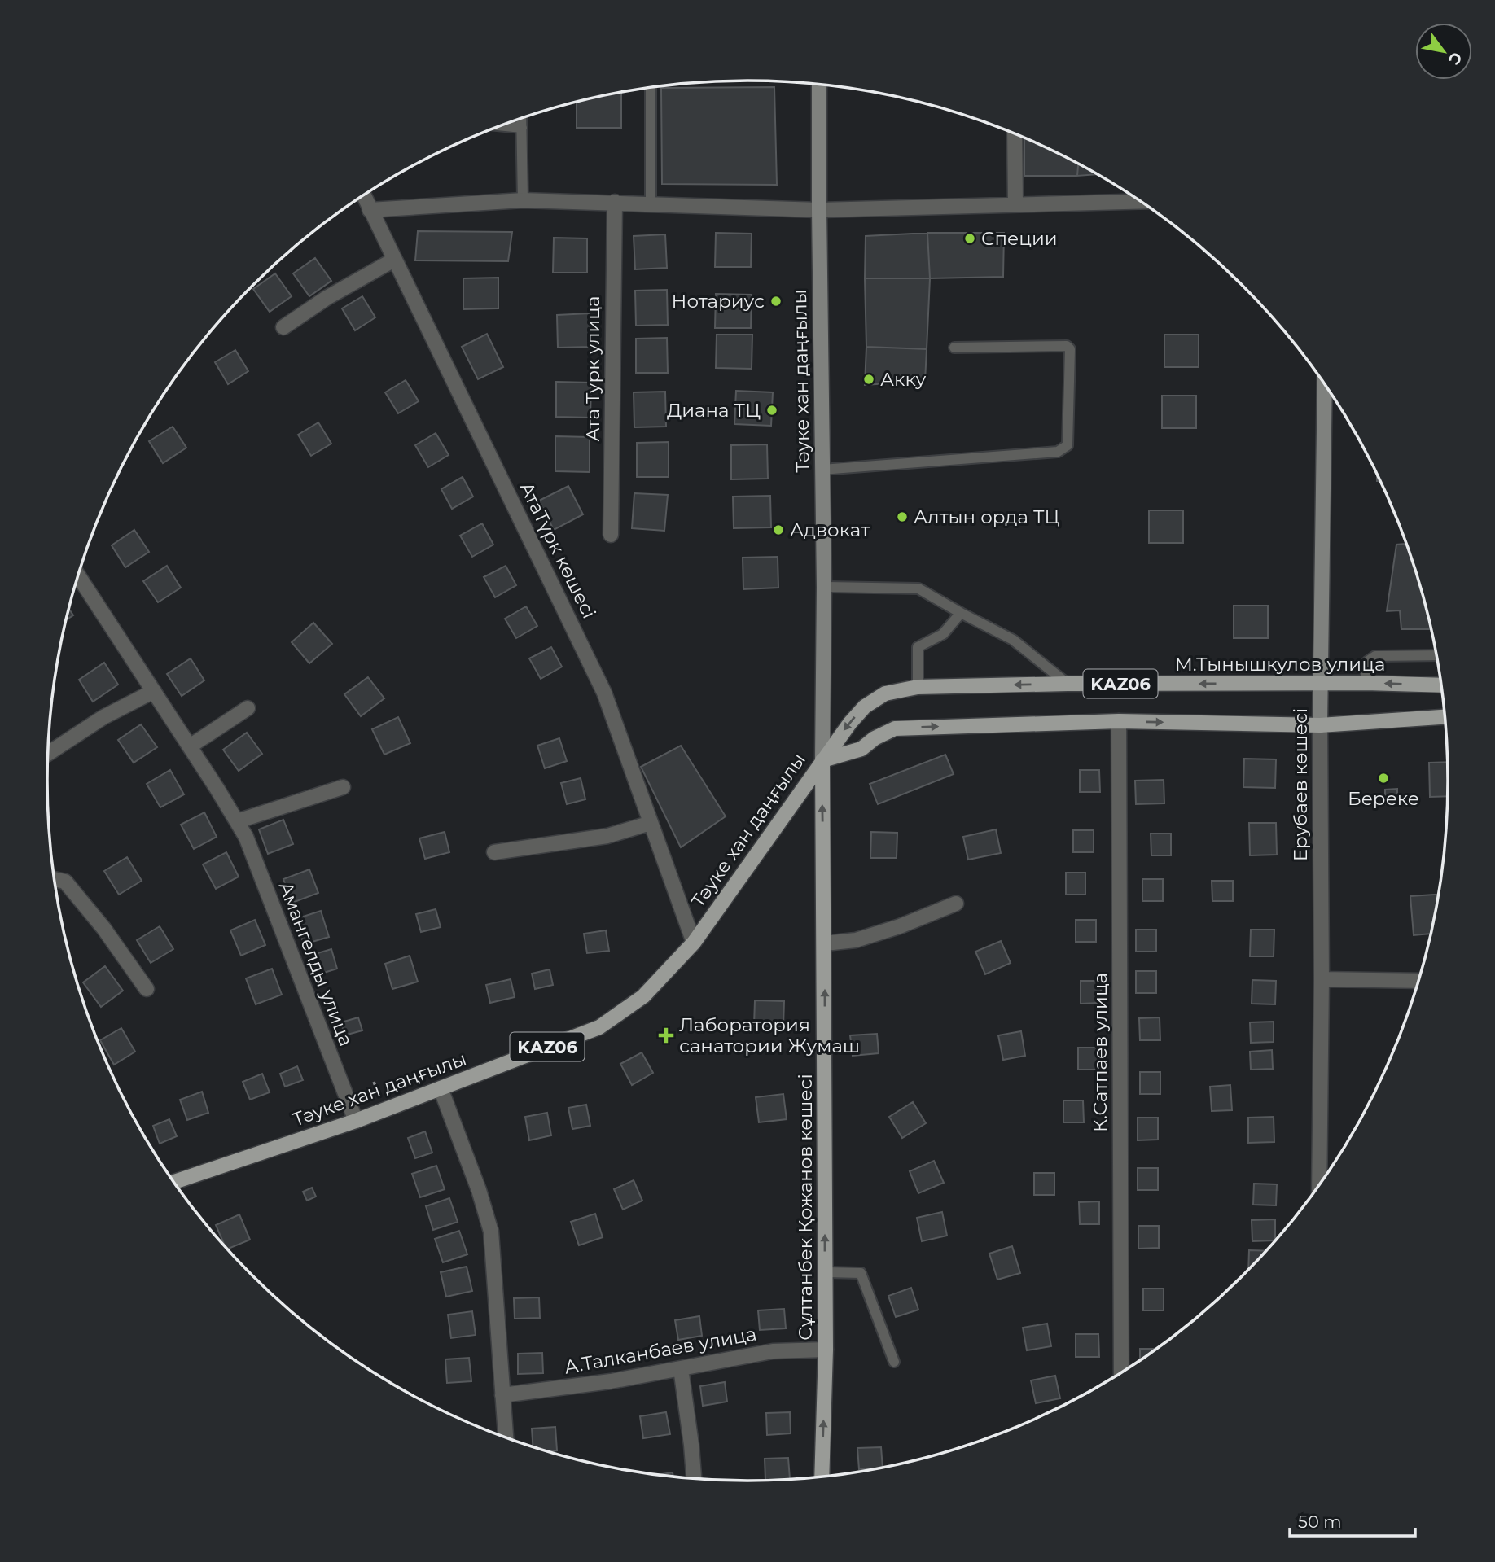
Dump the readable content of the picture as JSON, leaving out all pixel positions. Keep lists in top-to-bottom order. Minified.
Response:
{"streets":{"main road":["Тәуке хан даңғылы","М.Тынышкулов улица","KАZ06","Сұлтанбек Қожанов көшесі"],"street":["Ата Турк улица","АтаТүрк көшесі","Ерубаев көшесі","Амангелды улица","К.Сатпаев улица","А.Талканбаев улица"]},"crossings":[["Тәуке хан даңғылы","АтаТүрк көшесі"],["Тәуке хан даңғылы","М.Тынышкулов улица"],["Тәуке хан даңғылы","KАZ06"],["Тәуке хан даңғылы","Амангелды улица"],["Тәуке хан даңғылы","Сұлтанбек Қожанов көшесі"],["М.Тынышкулов улица","KАZ06"],["М.Тынышкулов улица","Ерубаев көшесі"],["М.Тынышкулов улица","Сұлтанбек Қожанов көшесі"],["KАZ06","Ерубаев көшесі"],["KАZ06","К.Сатпаев улица"],["KАZ06","Сұлтанбек Қожанов көшесі"],["Сұлтанбек Қожанов көшесі","А.Талканбаев улица"]],"one_way":["Сұлтанбек Қожанов көшесі"],"places":{"other":["Специи","Нотариус","Акку","Диана ТЦ","Алтын орда ТЦ","Адвокат","Береке"],"health":["Лаборатория санатории Жумаш"]},"scale_bar":"50 m","north":"bottom right"}
